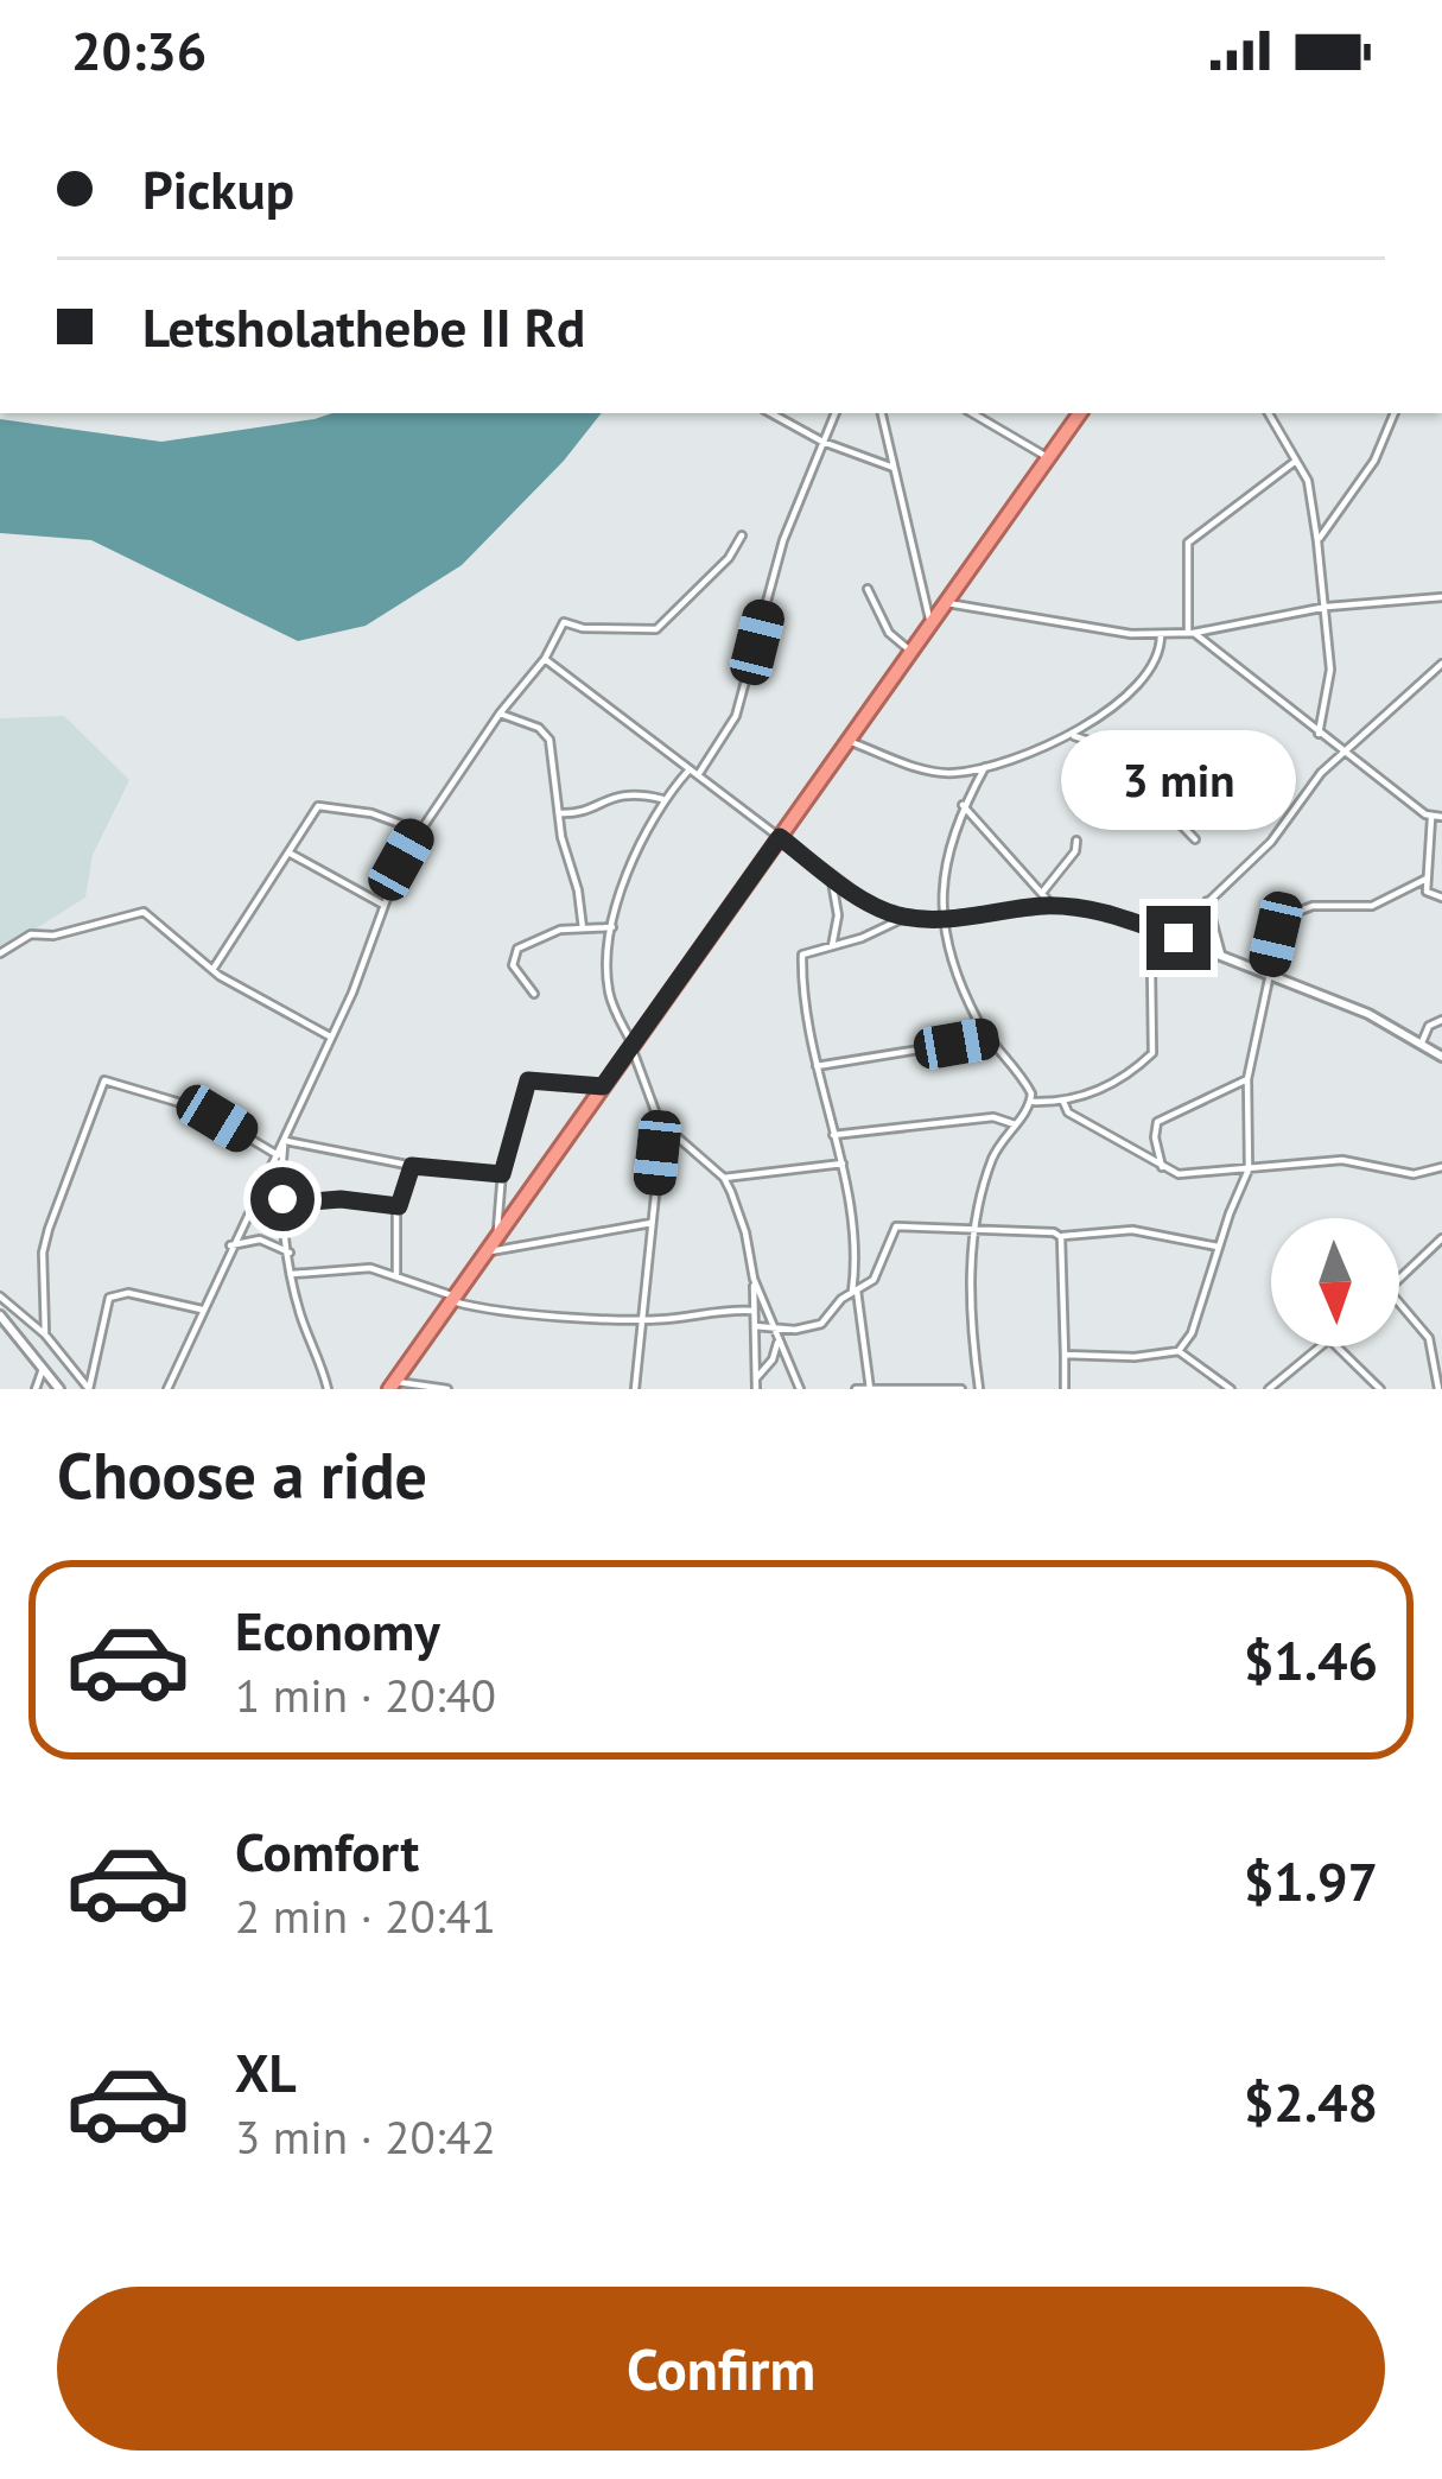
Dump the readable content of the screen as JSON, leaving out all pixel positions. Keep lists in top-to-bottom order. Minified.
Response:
{"north":"bottom","page":{"status":"20:36","banner":["Pickup","Letsholathebe II Rd"],"bubble":"3 min","heading":"Choose a ride","list":[{"name":"Economy","note":"1 min · 20:40","value":"$1.46"},{"name":"Comfort","note":"2 min · 20:41","value":"$1.97"},{"name":"XL","note":"3 min · 20:42","value":"$2.48"}],"buttons":"Confirm"}}
